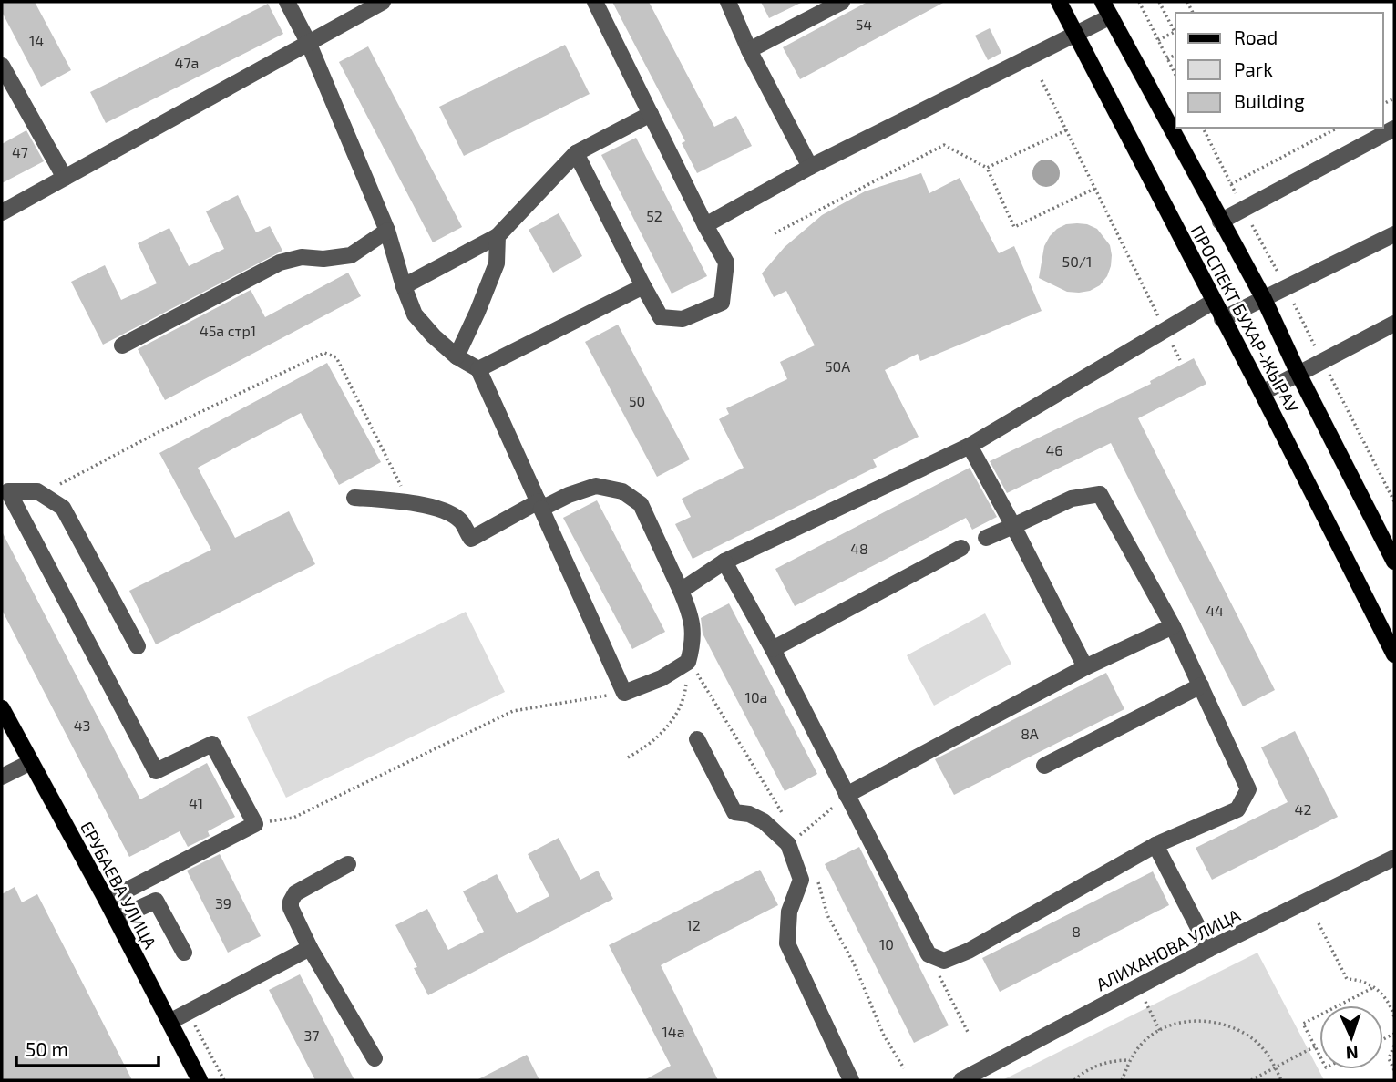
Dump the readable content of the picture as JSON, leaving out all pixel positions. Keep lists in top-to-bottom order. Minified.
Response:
{"streets":{"main road":["ПРОСПЕКТ БУХАР-ЖЫРАУ","ЕРУБАЕВА УЛИЦА"],"street":["АЛИХАНОВА УЛИЦА"]},"house_numbers":["54","14","47а","47","52","50/1","45а стр1","50А","50","46","48","44","10а","43","8А","41","42","39","12","8","10","14а","37"],"legend":["Road","Park","Building"],"scale_bar":"50 m","north":"bottom"}
